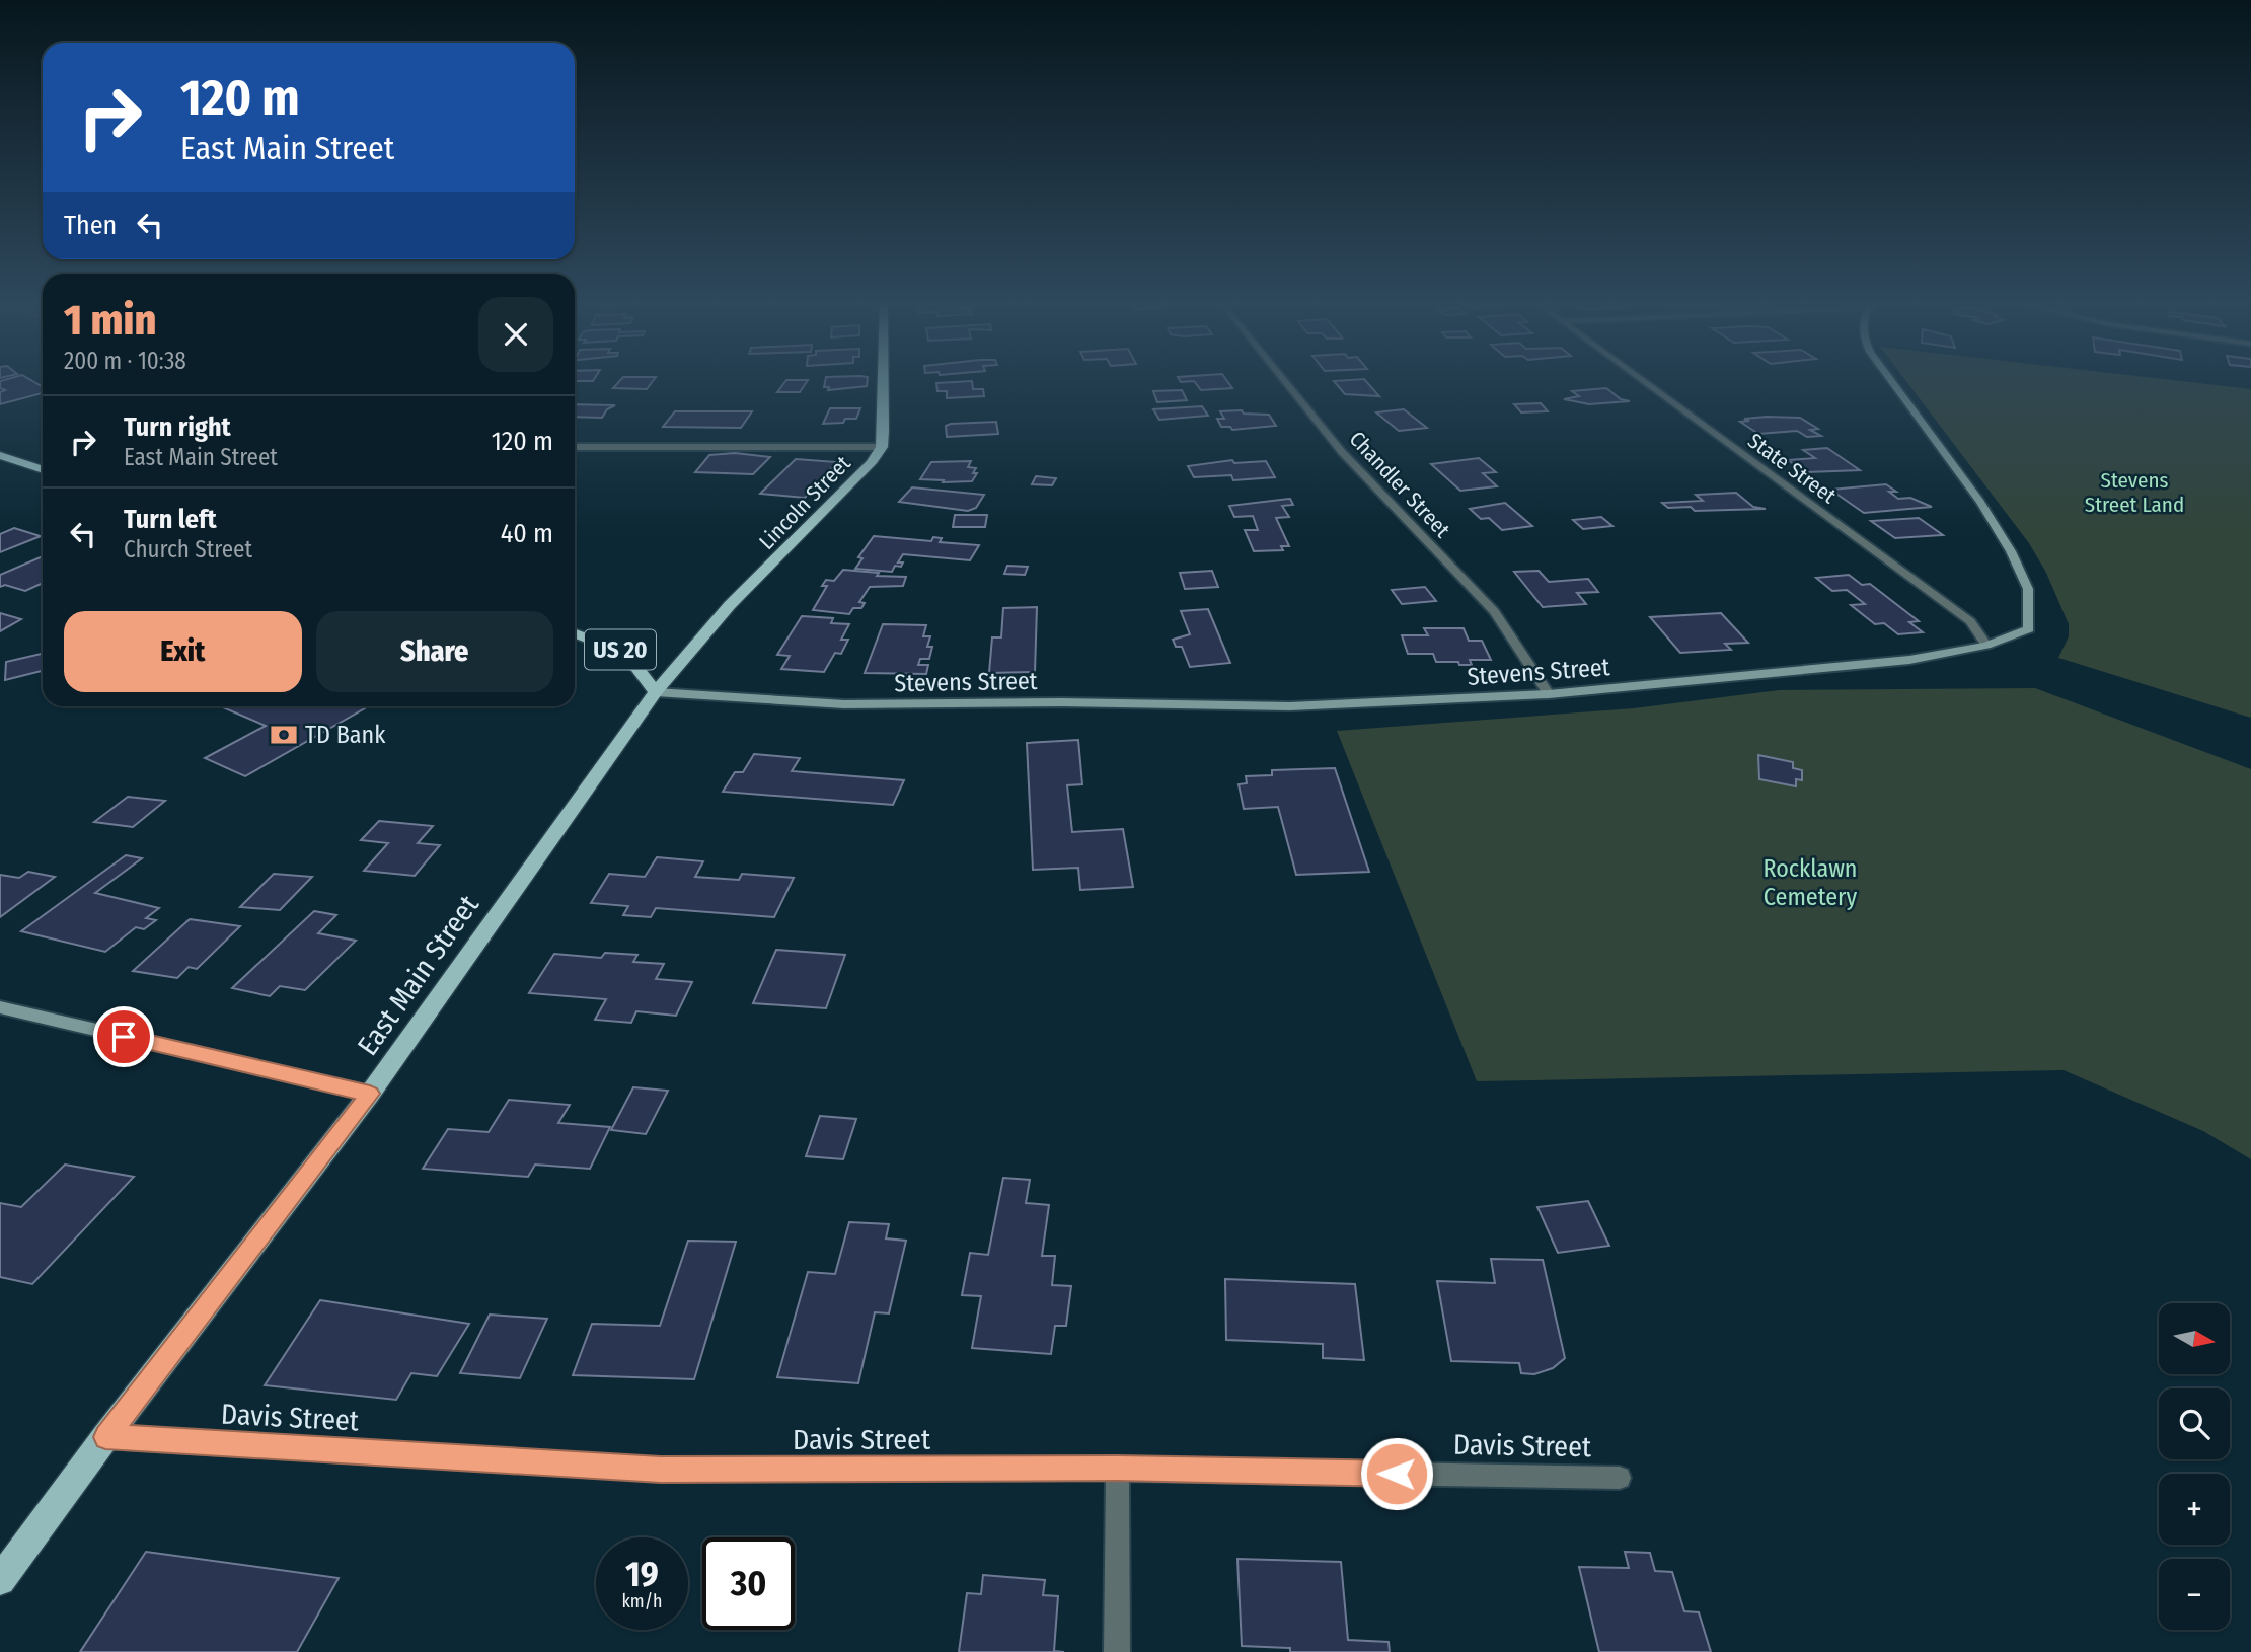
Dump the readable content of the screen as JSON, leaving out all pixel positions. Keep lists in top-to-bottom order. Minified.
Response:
{"streets":{"main road":["Lincoln Street","US 20","East Main Street"],"street":["State Street","Chandler Street","Stevens Street","Davis Street"]},"crossings":[["State Street","Stevens Street"],["Chandler Street","Stevens Street"],["Lincoln Street","US 20"],["Lincoln Street","Stevens Street"],["Lincoln Street","East Main Street"],["US 20","Stevens Street"],["US 20","East Main Street"],["Stevens Street","East Main Street"],["East Main Street","Davis Street"]],"parks":["Stevens Street Land","Rocklawn Cemetery"],"places":{"bank":["TD Bank"]},"north":"right","page":{"turn":["120 m","East Main Street"],"then":"Then","heading":["1 min","200 m · 10:38"],"list":[{"name":"Turn right","note":"East Main Street","value":"120 m"},{"name":"Turn left","note":"Church Street","value":"40 m"}],"buttons":["Exit","Share"],"map_buttons":["+","−"],"speed":"19 km/h","limit":"30"}}
